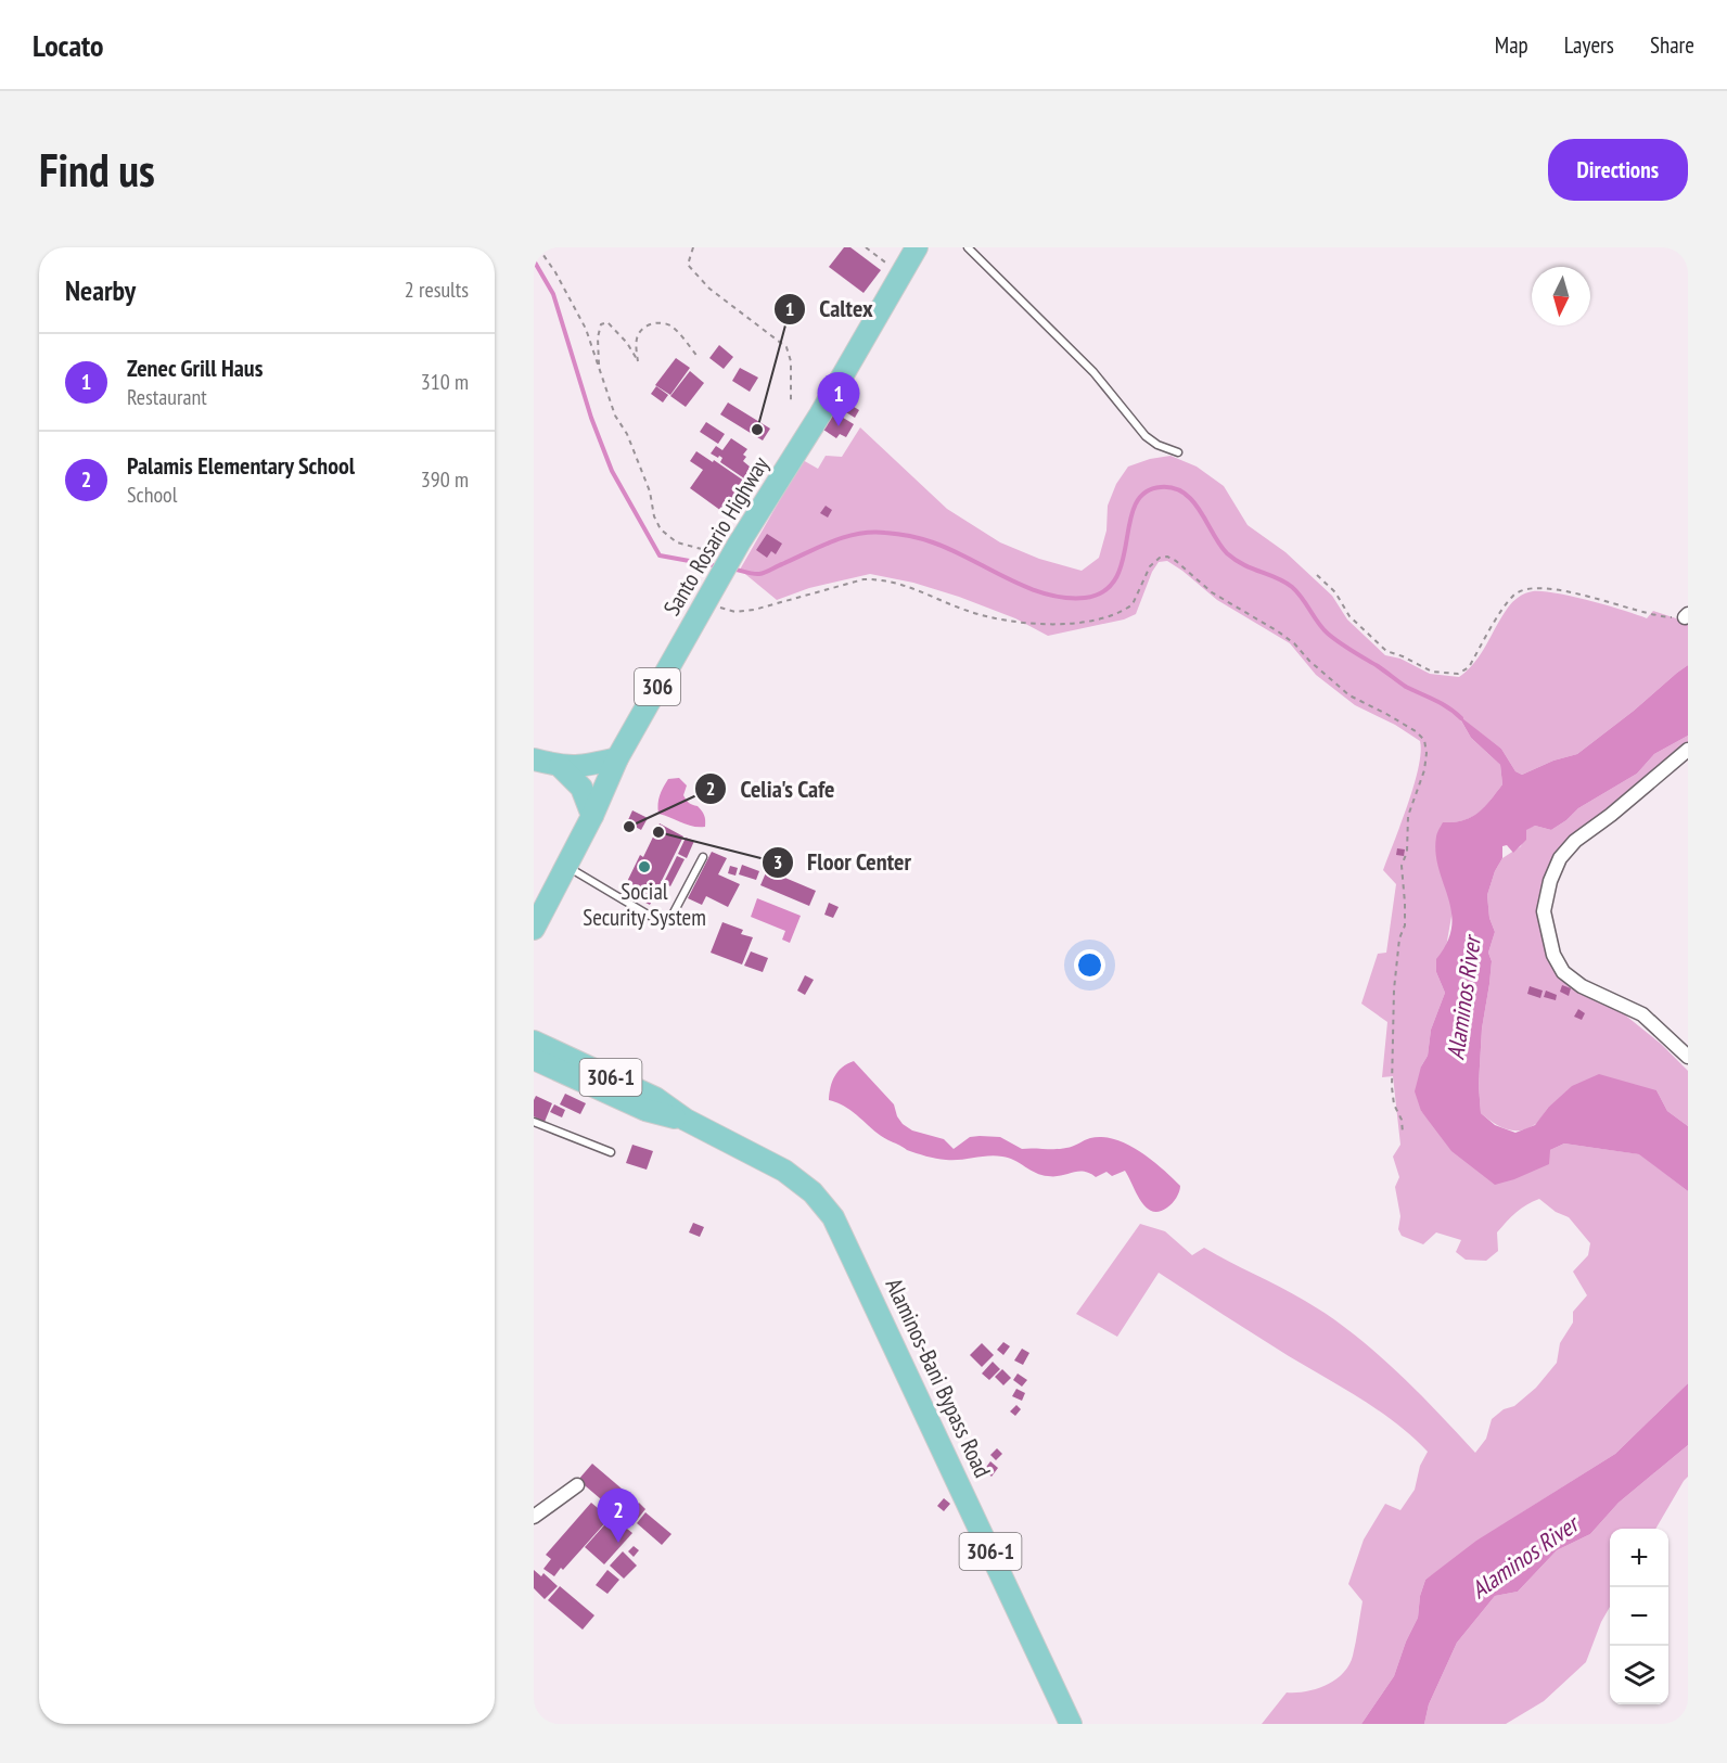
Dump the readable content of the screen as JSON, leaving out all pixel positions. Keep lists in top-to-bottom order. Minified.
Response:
{"streets":{"main road":["Santo Rosario Highway","306","306-1","Alaminos-Bani Bypass Road"]},"crossings":[["Santo Rosario Highway","306"]],"water":["Alaminos River"],"places":["Caltex","Celia's Cafe","Floor Center","Social Security System"],"north":"bottom","page":{"header":"Locato","nav":["Map","Layers","Share"],"buttons":"Directions","title":"Find us","heading":["Nearby","2 results"],"list":[{"mark":"1","name":"Zenec Grill Haus","note":"Restaurant","value":"310 m"},{"mark":"2","name":"Palamis Elementary School","note":"School","value":"390 m"}],"pins":["1","2"],"map_buttons":["+","−"]}}
